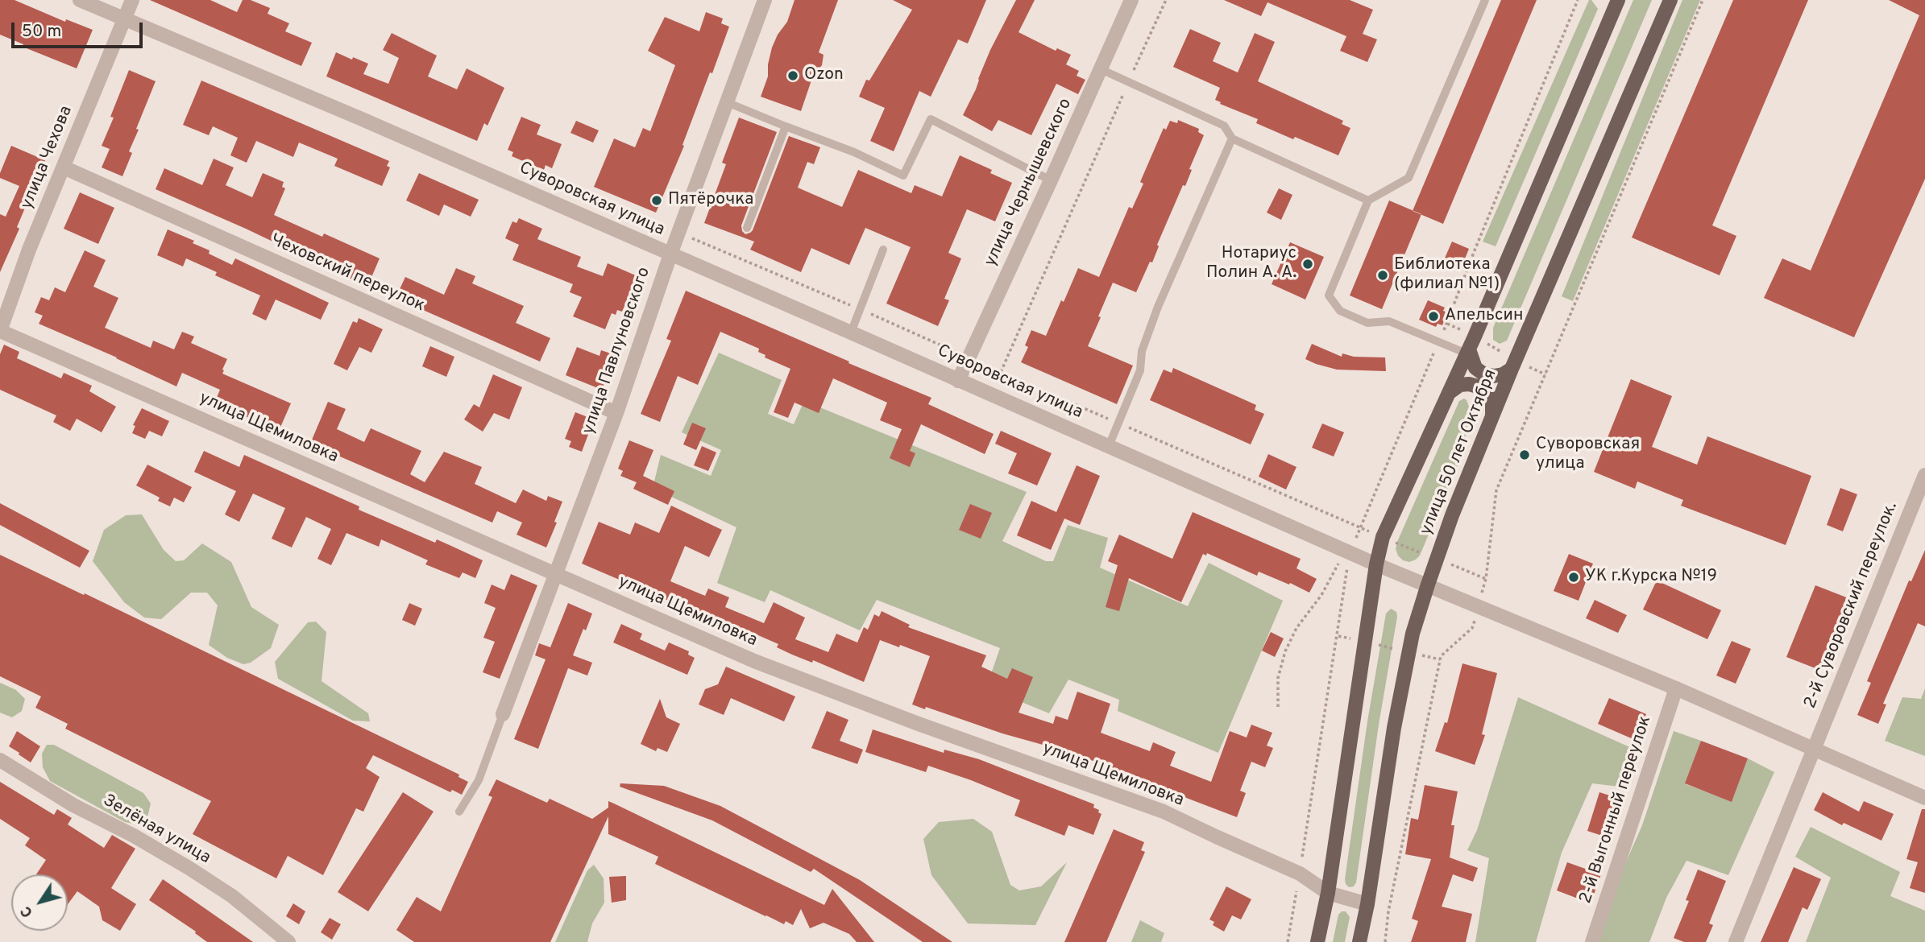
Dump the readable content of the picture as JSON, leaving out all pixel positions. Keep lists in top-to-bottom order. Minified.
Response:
{"streets":{"main road":["улица 50 лет Октября"],"street":["улица Чехова","улица Чернышевского","Суворовская улица","Чеховский переулок","улица Павлуновского","улица Щемиловка","2-й Суворовский переулок.","2-й Выгонный переулок","Зелёная улица"]},"crossings":[["улица Чехова","Суворовская улица"],["улица Чехова","Чеховский переулок"],["улица Чехова","улица Щемиловка"],["улица Чернышевского","Суворовская улица"],["Суворовская улица","улица Павлуновского"],["Суворовская улица","улица 50 лет Октября"],["Суворовская улица","2-й Суворовский переулок."],["Суворовская улица","2-й Выгонный переулок"],["Чеховский переулок","улица Павлуновского"],["улица Павлуновского","улица Щемиловка"],["улица Щемиловка","улица 50 лет Октября"]],"places":["Ozon","Пятёрочка","Нотариус Полин А. А.","Библиотека (филиал №1)","Апельсин","Суворовская улица","УК г.Курска №19"],"scale_bar":"50 m","north":"bottom left"}
